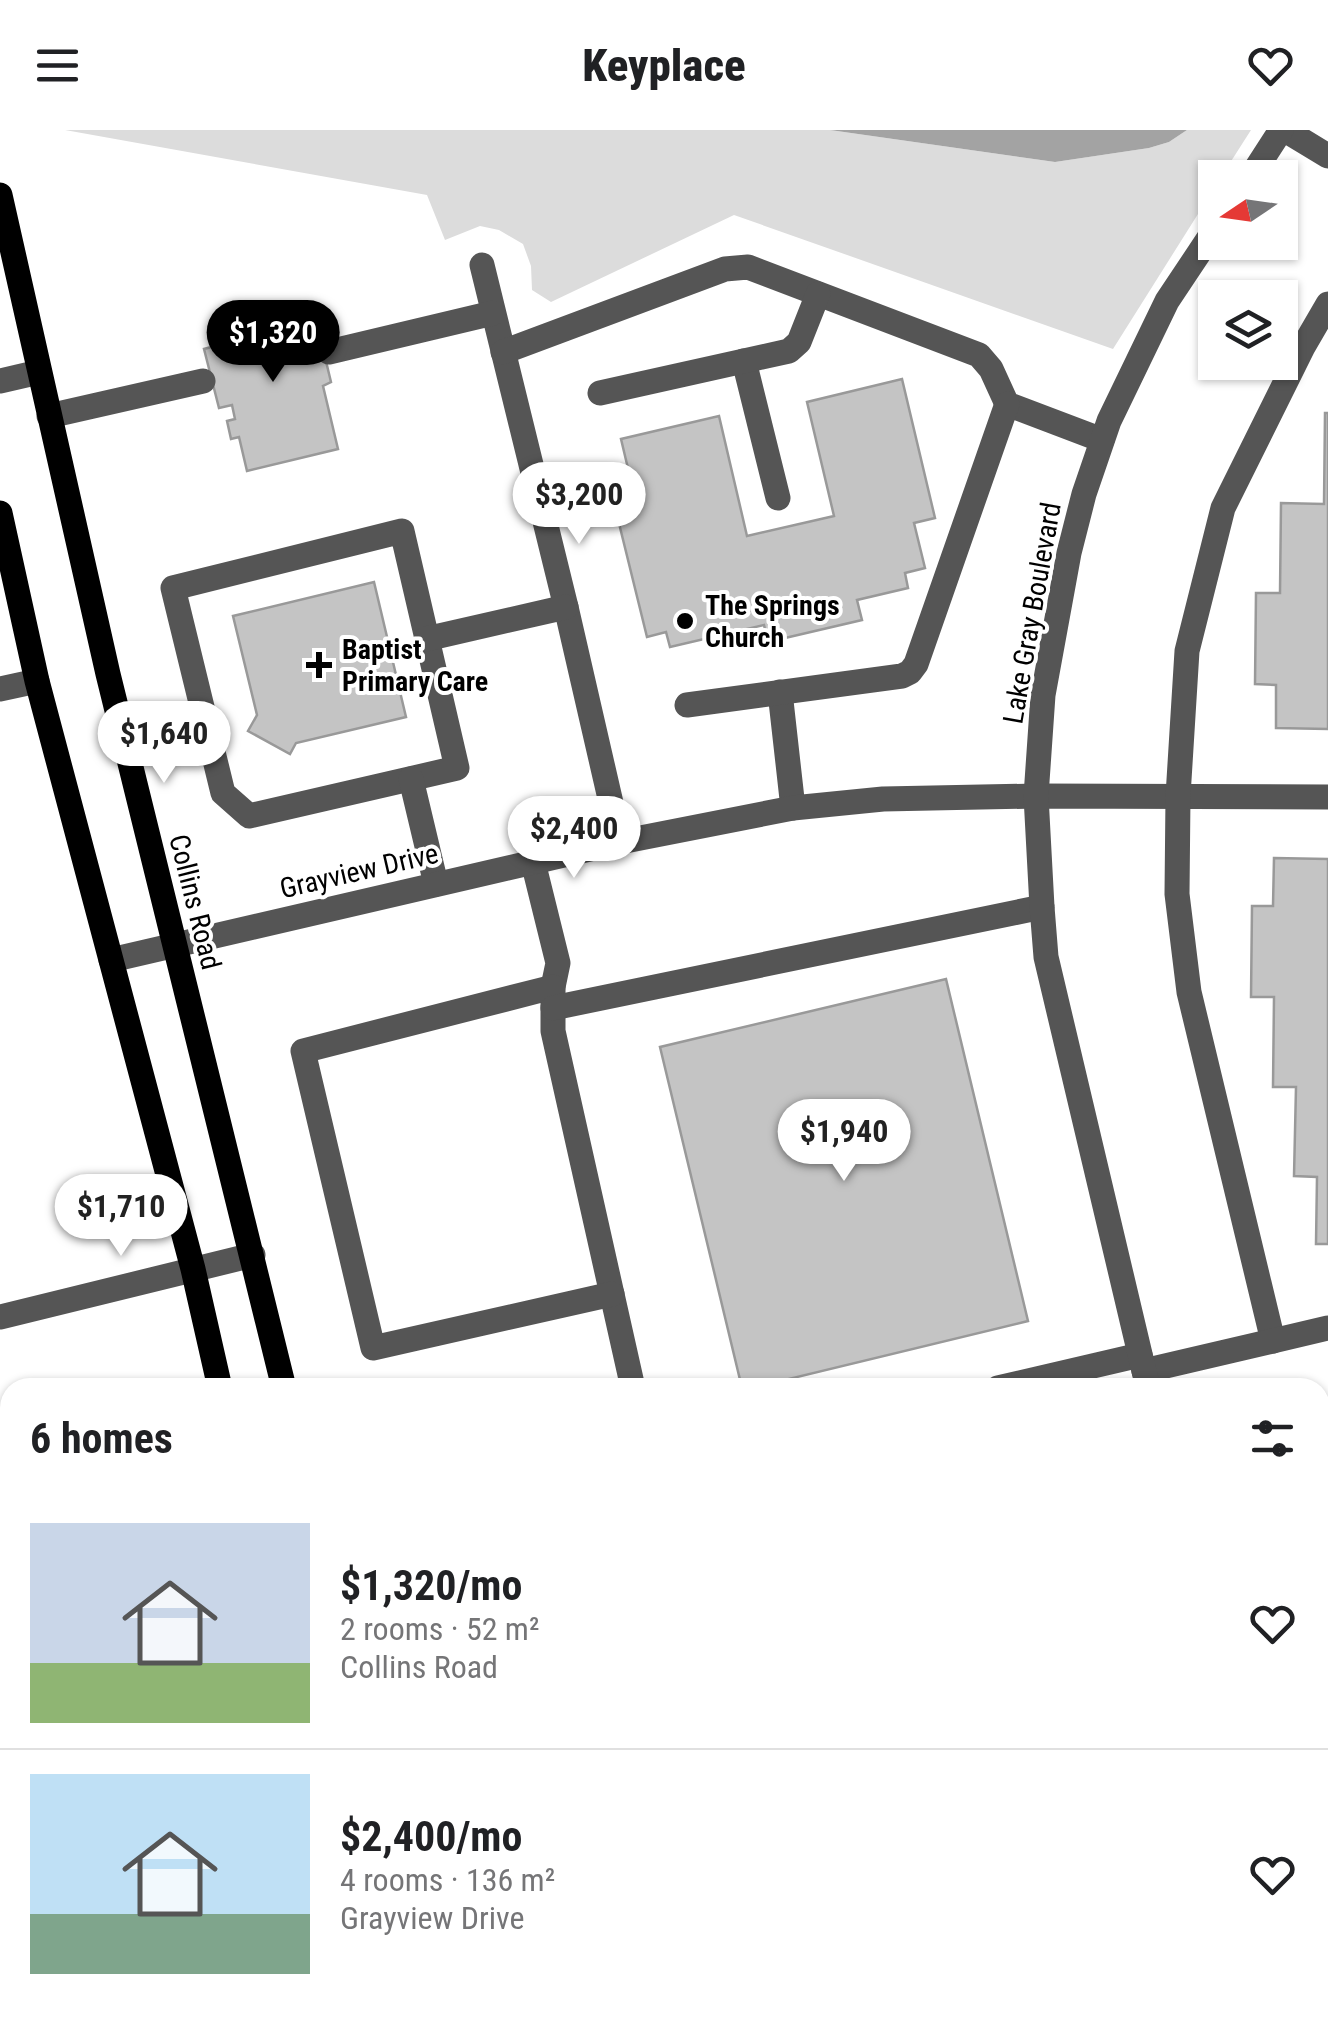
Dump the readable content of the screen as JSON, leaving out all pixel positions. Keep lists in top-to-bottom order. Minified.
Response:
{"streets":{"main road":["Collins Road"],"street":["Lake Gray Boulevard","Grayview Drive"]},"crossings":[["Lake Gray Boulevard","Grayview Drive"],["Grayview Drive","Collins Road"]],"places":{"other":["The Springs Church"],"health":["Baptist Primary Care"]},"north":"left","page":{"header":"Keyplace","price":["$1,320","$3,200","$1,640","$2,400","$1,940","$1,710"],"heading":"6 homes","list":[{"name":"$1,320/mo","note":"2 rooms · 52 m² · Collins Road"},{"name":"$2,400/mo","note":"4 rooms · 136 m² · Grayview Drive"}]}}
